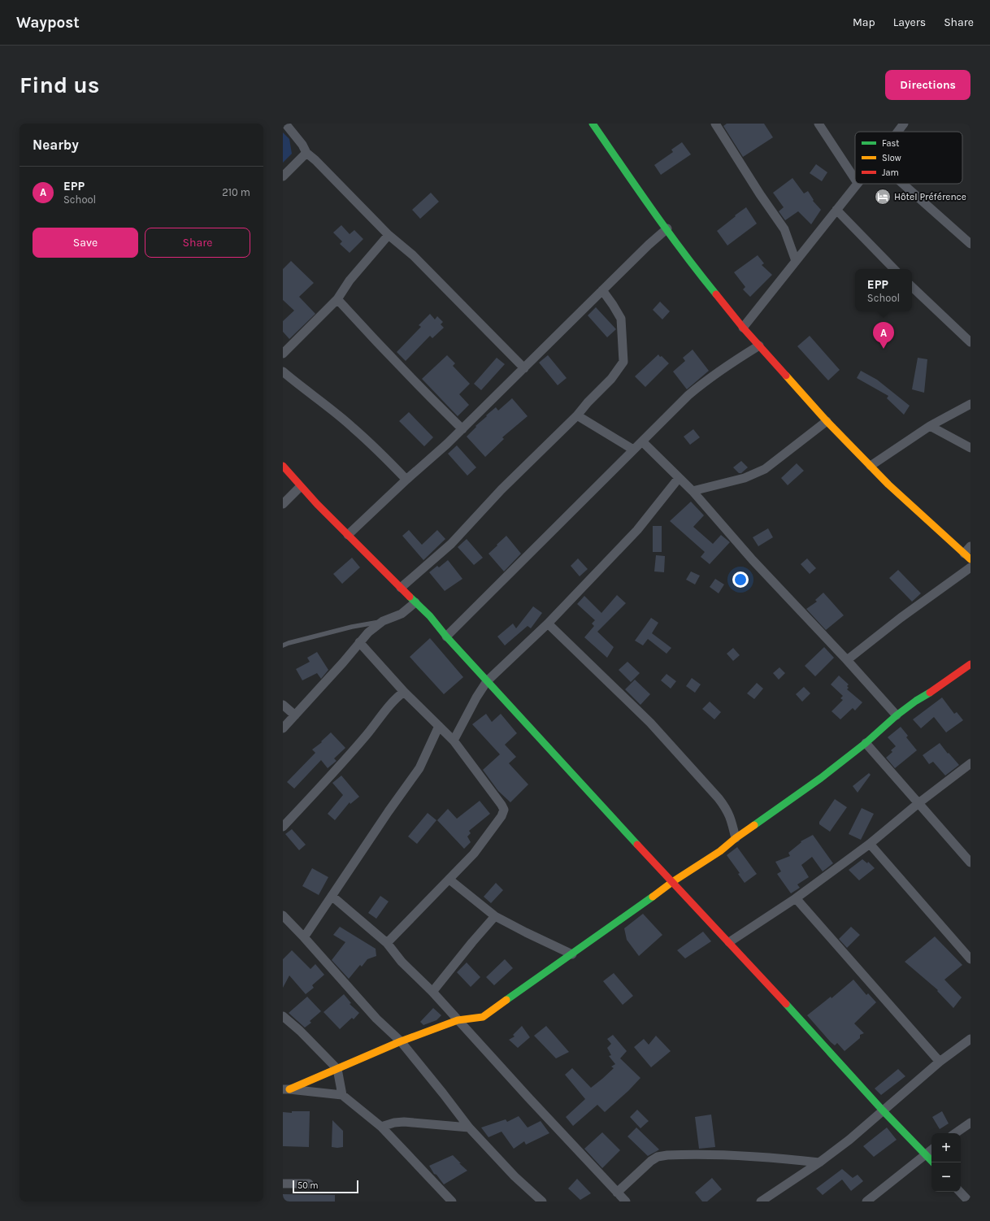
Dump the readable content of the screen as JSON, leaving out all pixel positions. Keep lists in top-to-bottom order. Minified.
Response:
{"places":{"hotel":["Hôtel Préférence"]},"legend":["Fast","Slow","Jam"],"scale_bar":"50 m","page":{"header":"Waypost","nav":["Map","Layers","Share"],"buttons":["Directions",["Save","Share"]],"title":"Find us","heading":"Nearby","list":[{"mark":"A","name":"EPP","note":"School","value":"210 m"}],"popup":["EPP","School"],"pins":"A","map_buttons":["+","−"],"scale":"50 m"}}
